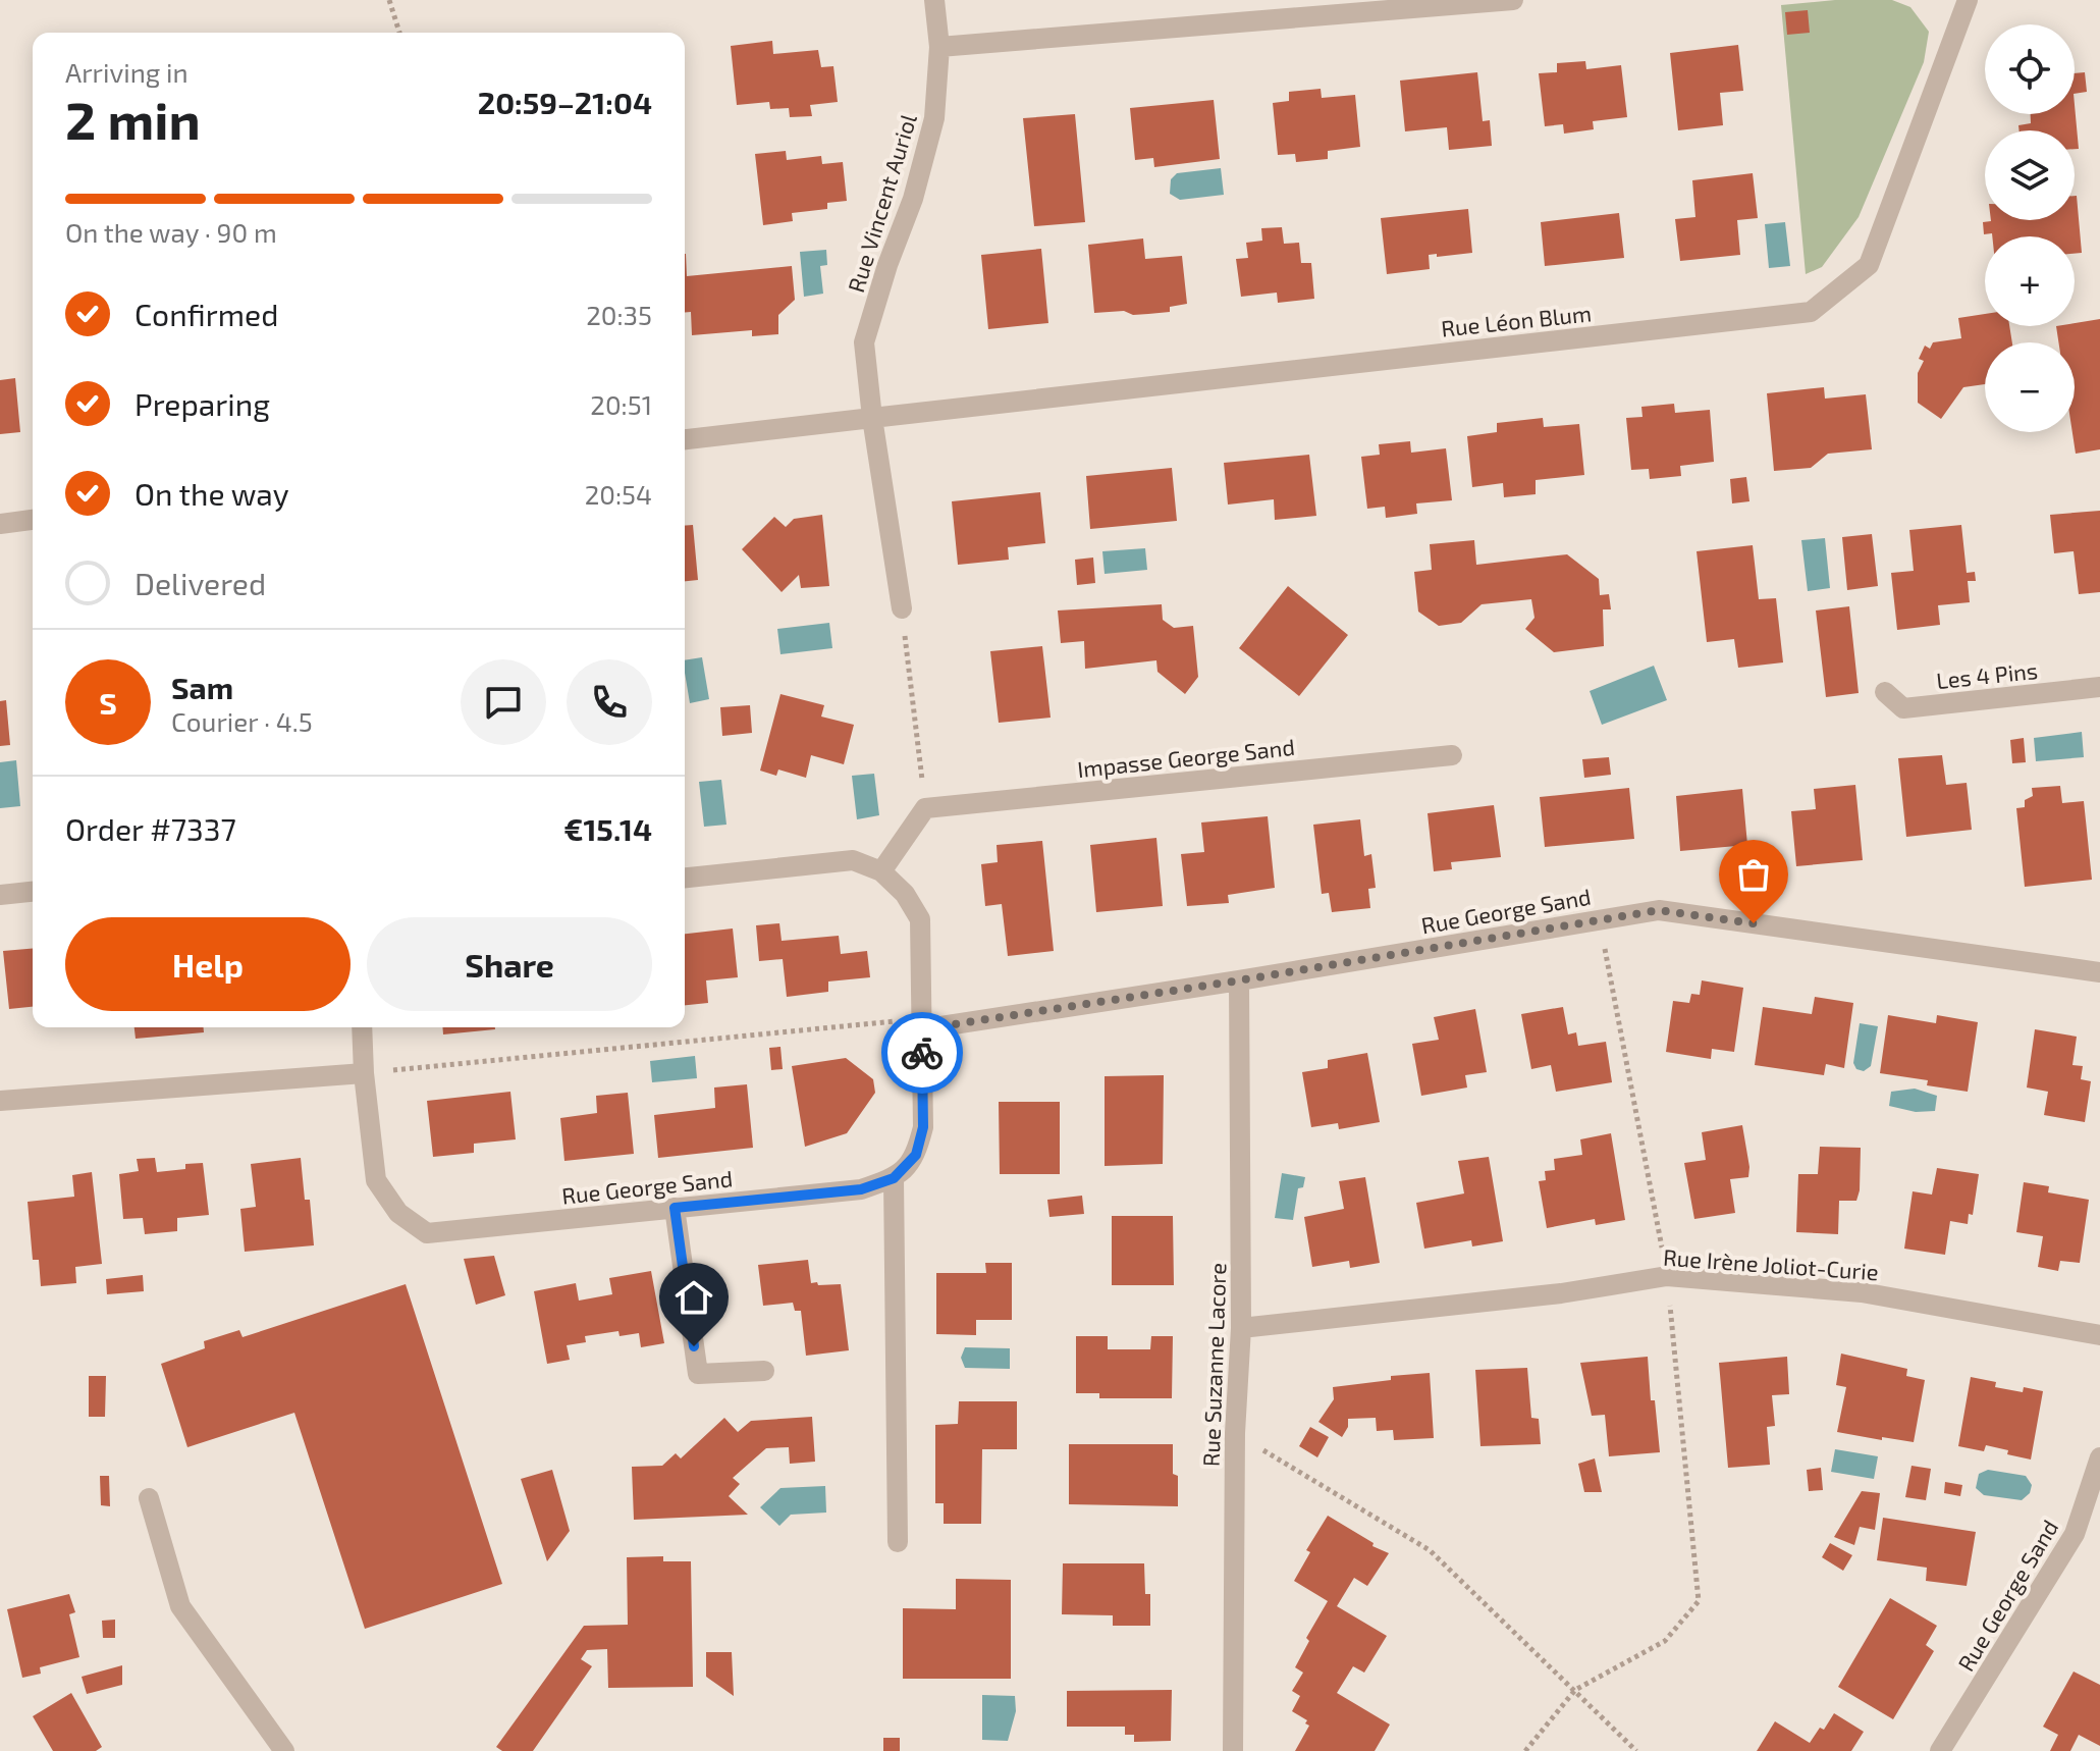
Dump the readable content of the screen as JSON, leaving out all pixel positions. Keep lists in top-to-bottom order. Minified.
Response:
{"streets":{"street":["Rue Vincent Auriol","Rue Léon Blum","Les 4 Pins","Impasse George Sand","Rue George Sand","Rue Irène Joliot-Curie","Rue Suzanne Lacore"]},"crossings":[["Rue Vincent Auriol","Rue Léon Blum"],["Rue George Sand","Rue Suzanne Lacore"],["Rue Irène Joliot-Curie","Rue Suzanne Lacore"]],"page":{"map_buttons":["+","−"],"heading":["2 min","Arriving in","20:59–21:04"],"panel":["Sam","Courier · 4.5","Order #7337","€15.14"],"bar":"On the way · 90 m","list":[["Confirmed","20:35"],["Preparing","20:51"],["On the way","20:54"],"Delivered"],"round":"S","buttons":["Help","Share"]}}
